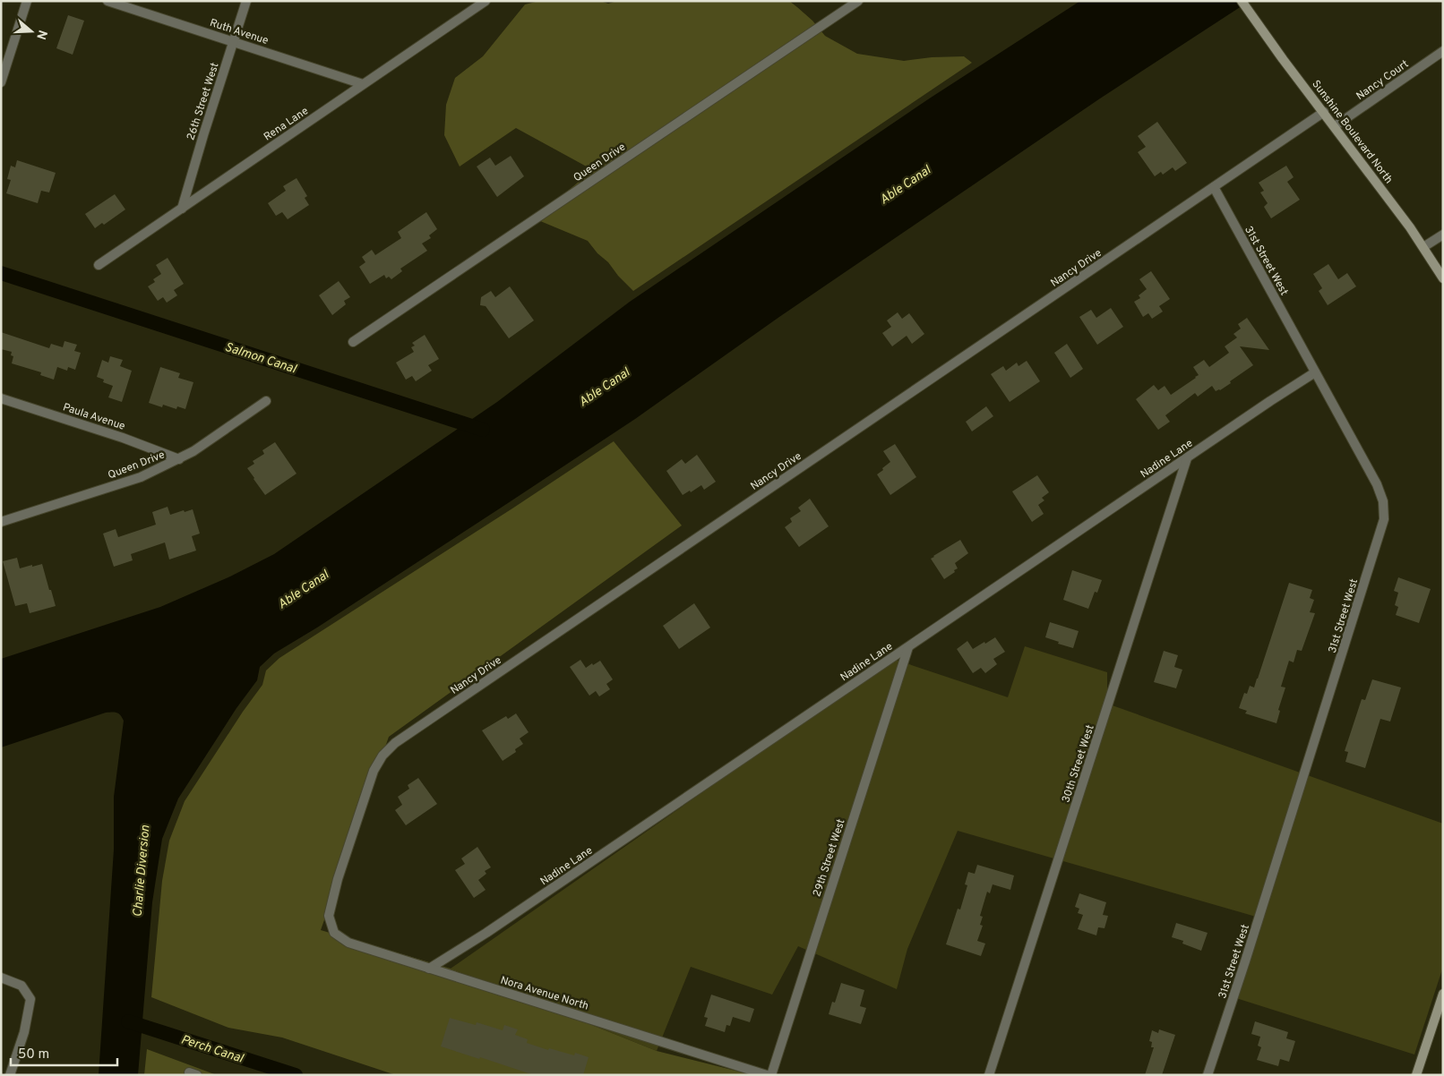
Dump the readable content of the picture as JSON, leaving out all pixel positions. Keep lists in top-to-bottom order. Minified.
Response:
{"streets":{"street":["Ruth Avenue","Nancy Court","26th Street West","Rena Lane","Sunshine Boulevard North","Queen Drive","31st Street West","Nancy Drive","Paula Avenue","Nadine Lane","30th Street West","29th Street West","Nora Avenue North"]},"crossings":[["Ruth Avenue","26th Street West"],["Ruth Avenue","Rena Lane"],["Nancy Court","Sunshine Boulevard North"],["26th Street West","Rena Lane"],["Sunshine Boulevard North","Nancy Drive"],["Queen Drive","Paula Avenue"],["31st Street West","Nancy Drive"],["31st Street West","Nadine Lane"],["Nancy Drive","Nora Avenue North"],["Nadine Lane","30th Street West"],["Nadine Lane","29th Street West"],["Nadine Lane","Nora Avenue North"]],"water":["Able Canal","Salmon Canal","Charlie Diversion","Perch Canal"],"scale_bar":"50 m","north":"right"}
